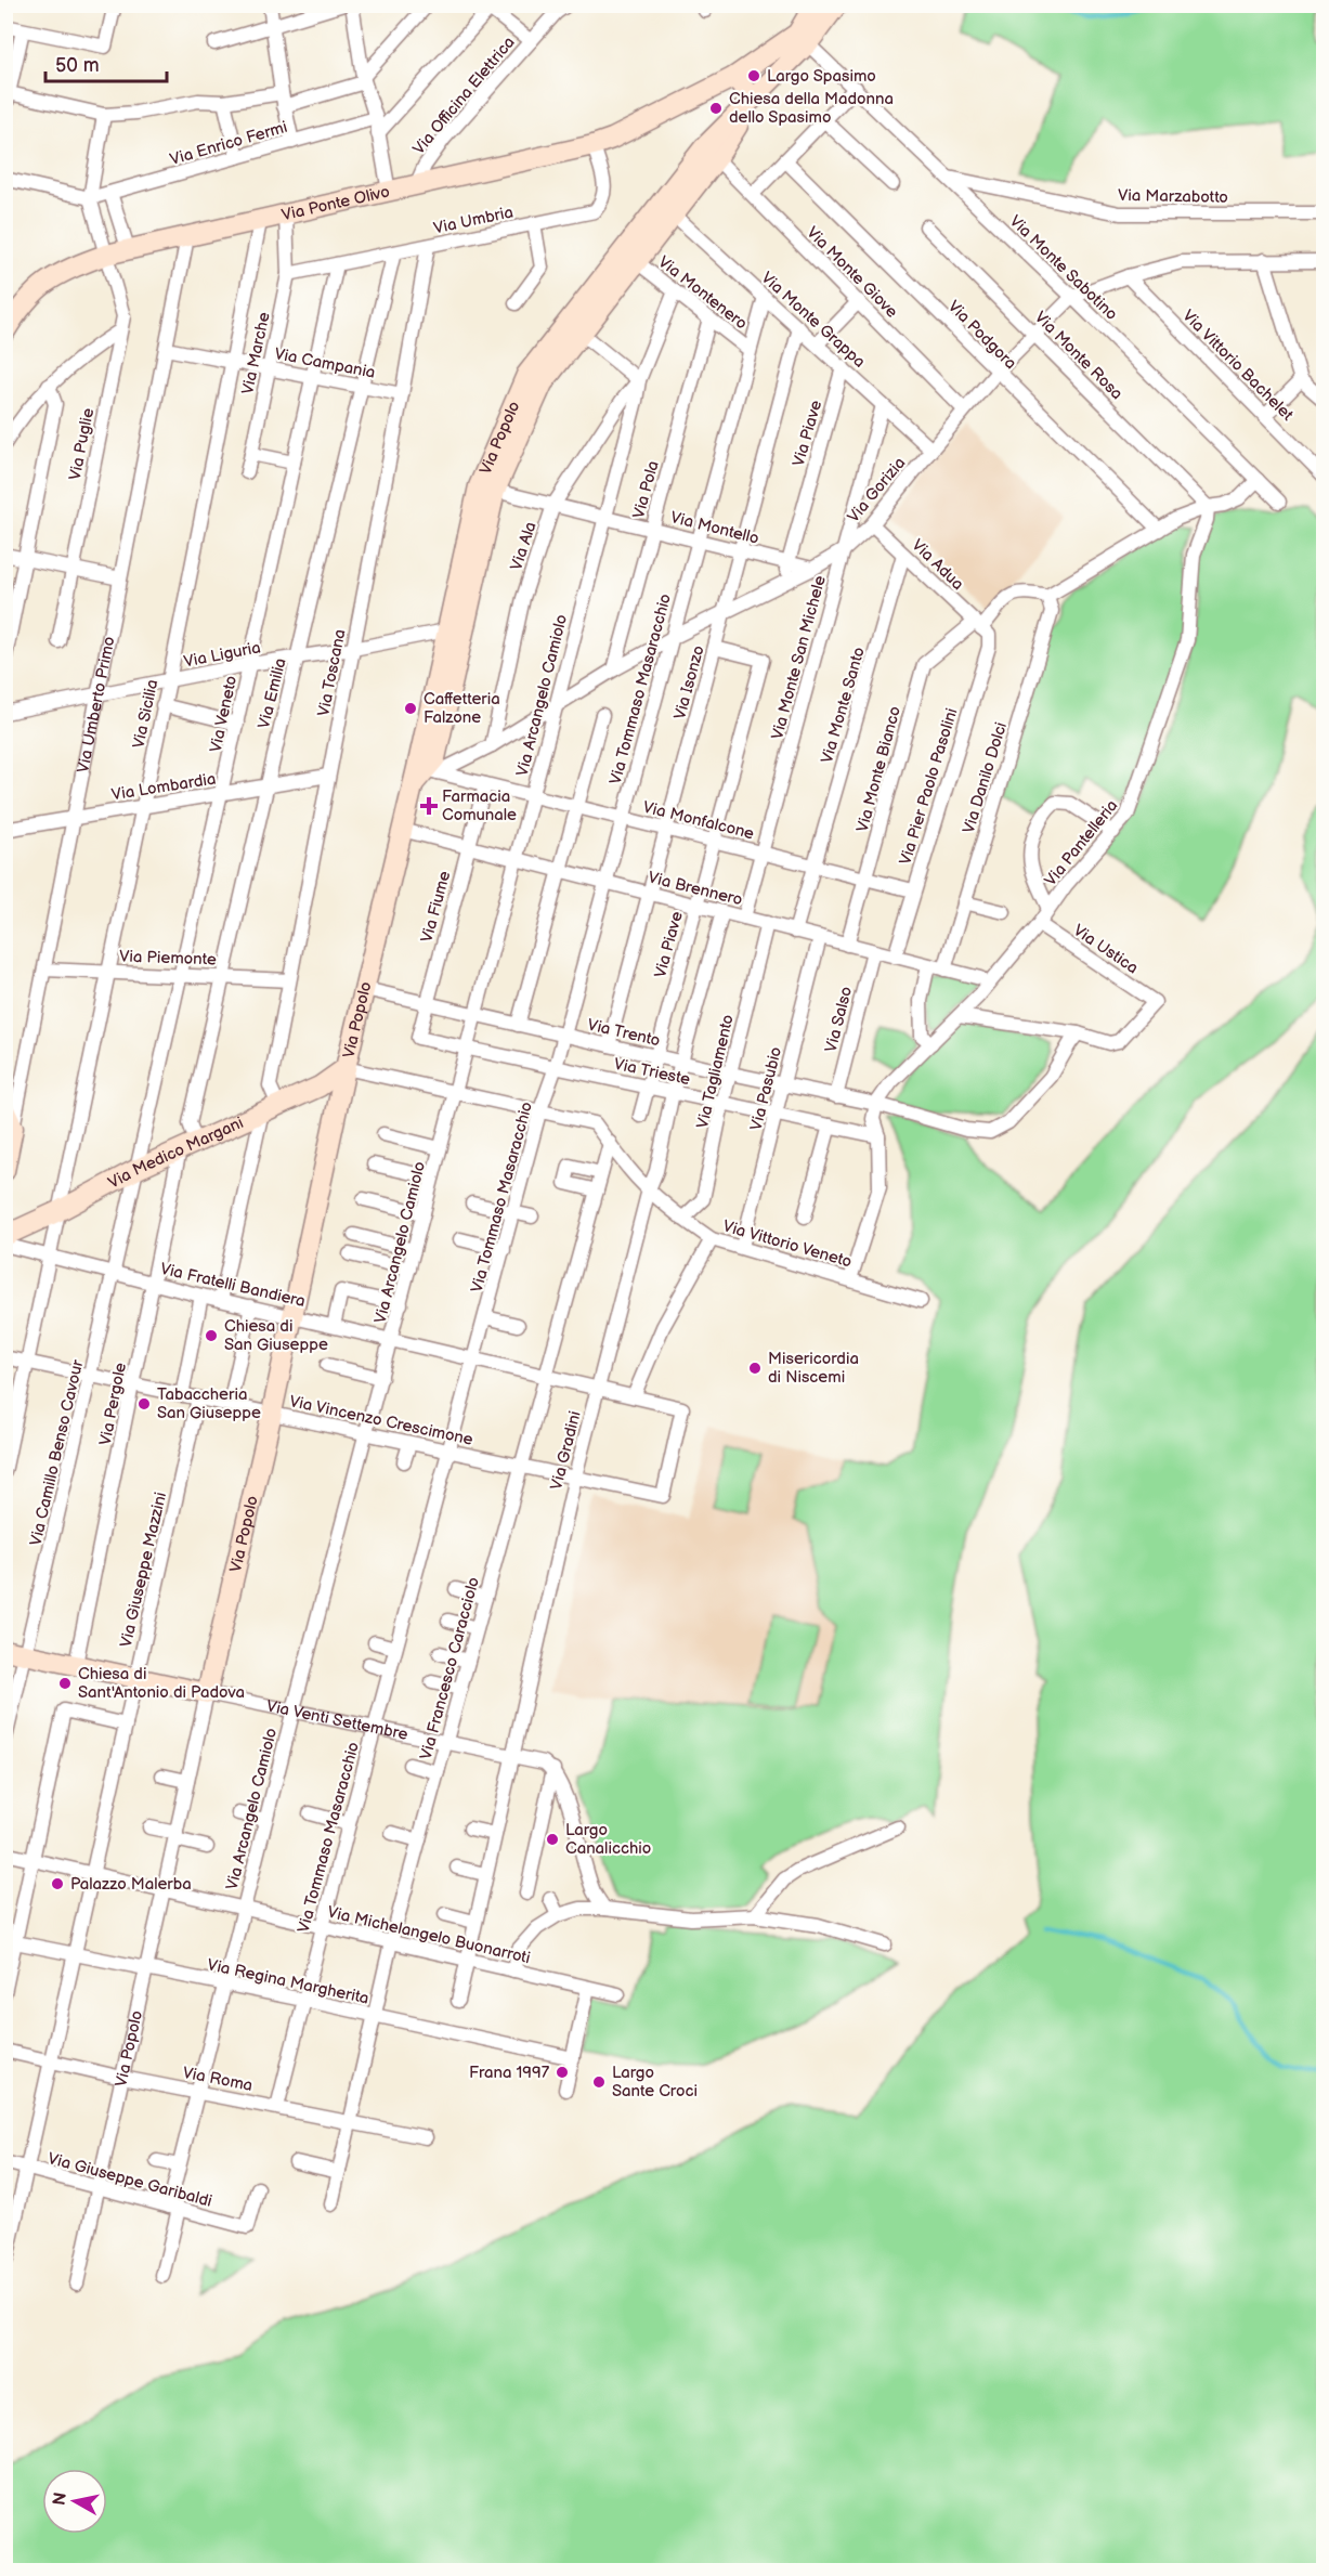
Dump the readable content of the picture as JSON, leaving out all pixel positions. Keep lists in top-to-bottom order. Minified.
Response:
{"streets":{"street":["Via Officina Elettrica","Via Enrico Fermi","Via Marzabotto","Via Ponte Olivo","Via Umbria","Via Monte Sabotino","Via Monte Giove","Via Montenero","Via Monte Grappa","Via Podgora","Via Marche","Via Monte Rosa","Via Campania","Via Vittorio Bachelet","Via Piave","Via Popolo","Via Puglie","Via Pola","Via Gorizia","Via Montello","Via Ala","Via Adua","Via Liguria","Via Monte San Michele","Via Toscana","Via Isonzo","Via Tommaso Masaracchio","Via Emilia","Via Arcangelo Camiolo","Via Umberto Primo","Via Monte Santo","Via Sicilia","Via Veneto","Via Monte Bianco","Via Danilo Dolci","Via Lombardia","Via Pier Paolo Pasolini","Via Monfalcone","Via Pantelleria","Via Brennero","Via Fiume","Via Ustica","Via Piemonte","Via Salso","Via Trento","Via Trieste","Via Tagliamento","Via Pasubio","Via Medico Margani","Via Vittorio Veneto","Via Fratelli Bandiera","Via Pergole","Via Vincenzo Crescimone","Via Gradini","Via Camillo Benso Cavour","Via Giuseppe Mazzini","Via Francesco Caracciolo","Via Venti Settembre","Via Michelangelo Buonarroti","Via Regina Margherita","Via Roma","Via Giuseppe Garibaldi"]},"crossings":[["Via Officina Elettrica","Via Ponte Olivo"],["Via Enrico Fermi","Via Puglie"],["Via Marzabotto","Via Monte Sabotino"],["Via Ponte Olivo","Via Umbria"],["Via Ponte Olivo","Via Monte Sabotino"],["Via Ponte Olivo","Via Marche"],["Via Ponte Olivo","Via Puglie"],["Via Ponte Olivo","Via Umberto Primo"],["Via Ponte Olivo","Via Sicilia"],["Via Umbria","Via Marche"],["Via Umbria","Via Toscana"],["Via Umbria","Via Emilia"],["Via Umbria","Via Veneto"],["Via Monte Sabotino","Via Gorizia"],["Via Monte Giove","Via Popolo"],["Via Monte Giove","Via Gorizia"],["Via Montenero","Via Popolo"],["Via Montenero","Via Pola"],["Via Montenero","Via Tommaso Masaracchio"],["Via Montenero","Via Arcangelo Camiolo"],["Via Monte Grappa","Via Piave"],["Via Monte Grappa","Via Popolo"],["Via Monte Grappa","Via Gorizia"],["Via Monte Grappa","Via Monte San Michele"],["Via Monte Grappa","Via Isonzo"],["Via Monte Grappa","Via Tommaso Masaracchio"],["Via Podgora","Via Gorizia"],["Via Marche","Via Campania"],["Via Monte Rosa","Via Gorizia"],["Via Monte Rosa","Via Pantelleria"],["Via Campania","Via Toscana"],["Via Campania","Via Emilia"],["Via Campania","Via Umberto Primo"],["Via Campania","Via Sicilia"],["Via Campania","Via Veneto"],["Via Vittorio Bachelet","Via Gorizia"],["Via Piave","Via Gorizia"],["Via Piave","Via Montello"],["Via Piave","Via Isonzo"],["Via Piave","Via Monfalcone"],["Via Piave","Via Brennero"],["Via Piave","Via Trento"],["Via Piave","Via Trieste"],["Via Popolo","Via Gorizia"],["Via Popolo","Via Montello"],["Via Popolo","Via Liguria"],["Via Popolo","Via Monfalcone"],["Via Popolo","Via Brennero"],["Via Popolo","Via Trento"],["Via Popolo","Via Medico Margani"],["Via Popolo","Via Vittorio Veneto"],["Via Popolo","Via Fratelli Bandiera"],["Via Popolo","Via Vincenzo Crescimone"],["Via Popolo","Via Venti Settembre"],["Via Popolo","Via Michelangelo Buonarroti"],["Via Popolo","Via Regina Margherita"],["Via Popolo","Via Roma"],["Via Popolo","Via Giuseppe Garibaldi"],["Via Pola","Via Gorizia"],["Via Pola","Via Montello"],["Via Gorizia","Via Montello"],["Via Gorizia","Via Ala"],["Via Gorizia","Via Adua"],["Via Gorizia","Via Monte San Michele"],["Via Gorizia","Via Isonzo"],["Via Gorizia","Via Tommaso Masaracchio"],["Via Gorizia","Via Arcangelo Camiolo"],["Via Gorizia","Via Monfalcone"],["Via Montello","Via Ala"],["Via Montello","Via Isonzo"],["Via Montello","Via Tommaso Masaracchio"],["Via Montello","Via Arcangelo Camiolo"],["Via Ala","Via Arcangelo Camiolo"],["Via Adua","Via Monte Santo"],["Via Adua","Via Monte Bianco"],["Via Adua","Via Pier Paolo Pasolini"],["Via Liguria","Via Toscana"],["Via Liguria","Via Emilia"],["Via Liguria","Via Umberto Primo"],["Via Liguria","Via Sicilia"],["Via Liguria","Via Veneto"],["Via Monte San Michele","Via Monfalcone"],["Via Monte San Michele","Via Brennero"],["Via Toscana","Via Lombardia"],["Via Toscana","Via Piemonte"],["Via Toscana","Via Medico Margani"],["Via Isonzo","Via Monfalcone"],["Via Isonzo","Via Brennero"],["Via Isonzo","Via Trento"],["Via Tommaso Masaracchio","Via Monfalcone"],["Via Tommaso Masaracchio","Via Brennero"],["Via Tommaso Masaracchio","Via Trento"],["Via Tommaso Masaracchio","Via Trieste"],["Via Tommaso Masaracchio","Via Vittorio Veneto"],["Via Tommaso Masaracchio","Via Fratelli Bandiera"],["Via Tommaso Masaracchio","Via Vincenzo Crescimone"],["Via Tommaso Masaracchio","Via Venti Settembre"],["Via Tommaso Masaracchio","Via Michelangelo Buonarroti"],["Via Tommaso Masaracchio","Via Regina Margherita"],["Via Tommaso Masaracchio","Via Roma"],["Via Emilia","Via Lombardia"],["Via Emilia","Via Piemonte"],["Via Emilia","Via Medico Margani"],["Via Emilia","Via Pergole"],["Via Arcangelo Camiolo","Via Monfalcone"],["Via Arcangelo Camiolo","Via Brennero"],["Via Arcangelo Camiolo","Via Trento"],["Via Arcangelo Camiolo","Via Trieste"],["Via Arcangelo Camiolo","Via Vittorio Veneto"],["Via Arcangelo Camiolo","Via Fratelli Bandiera"],["Via Arcangelo Camiolo","Via Vincenzo Crescimone"],["Via Arcangelo Camiolo","Via Venti Settembre"],["Via Arcangelo Camiolo","Via Michelangelo Buonarroti"],["Via Arcangelo Camiolo","Via Regina Margherita"],["Via Arcangelo Camiolo","Via Roma"],["Via Arcangelo Camiolo","Via Giuseppe Garibaldi"],["Via Umberto Primo","Via Lombardia"],["Via Umberto Primo","Via Piemonte"],["Via Monte Santo","Via Monfalcone"],["Via Monte Santo","Via Brennero"],["Via Sicilia","Via Lombardia"],["Via Sicilia","Via Piemonte"],["Via Sicilia","Via Medico Margani"],["Via Sicilia","Via Fratelli Bandiera"],["Via Sicilia","Via Vincenzo Crescimone"],["Via Veneto","Via Lombardia"],["Via Veneto","Via Piemonte"],["Via Veneto","Via Medico Margani"],["Via Veneto","Via Camillo Benso Cavour"],["Via Monte Bianco","Via Danilo Dolci"],["Via Monte Bianco","Via Pier Paolo Pasolini"],["Via Monte Bianco","Via Monfalcone"],["Via Monte Bianco","Via Brennero"],["Via Danilo Dolci","Via Brennero"],["Via Pier Paolo Pasolini","Via Monfalcone"],["Via Pier Paolo Pasolini","Via Brennero"],["Via Monfalcone","Via Fiume"],["Via Pantelleria","Via Ustica"],["Via Pantelleria","Via Trento"],["Via Brennero","Via Fiume"],["Via Brennero","Via Salso"],["Via Brennero","Via Tagliamento"],["Via Brennero","Via Pasubio"],["Via Brennero","Via Gradini"],["Via Fiume","Via Trento"],["Via Fiume","Via Trieste"],["Via Ustica","Via Trento"],["Via Salso","Via Trento"],["Via Trento","Via Tagliamento"],["Via Trento","Via Pasubio"],["Via Trento","Via Gradini"],["Via Trieste","Via Tagliamento"],["Via Trieste","Via Pasubio"],["Via Trieste","Via Gradini"],["Via Tagliamento","Via Vittorio Veneto"],["Via Pasubio","Via Vittorio Veneto"],["Via Medico Margani","Via Vittorio Veneto"],["Via Medico Margani","Via Pergole"],["Via Medico Margani","Via Camillo Benso Cavour"],["Via Vittorio Veneto","Via Gradini"],["Via Vittorio Veneto","Via Francesco Caracciolo"],["Via Fratelli Bandiera","Via Pergole"],["Via Fratelli Bandiera","Via Vincenzo Crescimone"],["Via Fratelli Bandiera","Via Gradini"],["Via Fratelli Bandiera","Via Camillo Benso Cavour"],["Via Fratelli Bandiera","Via Francesco Caracciolo"],["Via Pergole","Via Vincenzo Crescimone"],["Via Pergole","Via Venti Settembre"],["Via Vincenzo Crescimone","Via Gradini"],["Via Vincenzo Crescimone","Via Camillo Benso Cavour"],["Via Vincenzo Crescimone","Via Giuseppe Mazzini"],["Via Vincenzo Crescimone","Via Francesco Caracciolo"],["Via Gradini","Via Venti Settembre"],["Via Gradini","Via Michelangelo Buonarroti"],["Via Camillo Benso Cavour","Via Venti Settembre"],["Via Giuseppe Mazzini","Via Venti Settembre"],["Via Giuseppe Mazzini","Via Michelangelo Buonarroti"],["Via Giuseppe Mazzini","Via Regina Margherita"],["Via Giuseppe Mazzini","Via Roma"],["Via Giuseppe Mazzini","Via Giuseppe Garibaldi"],["Via Francesco Caracciolo","Via Venti Settembre"],["Via Francesco Caracciolo","Via Michelangelo Buonarroti"],["Via Francesco Caracciolo","Via Regina Margherita"],["Via Francesco Caracciolo","Via Roma"]],"places":{"other":["Largo Spasimo","Chiesa della Madonna dello Spasimo","Caffetteria Falzone","Chiesa di San Giuseppe","Misericordia di Niscemi","Tabaccheria San Giuseppe","Chiesa di Sant'Antonio di Padova","Largo Canalicchio","Palazzo Malerba","Frana 1997","Largo Sante Croci"],"health":["Farmacia Comunale"]},"scale_bar":"50 m","north":"left"}
